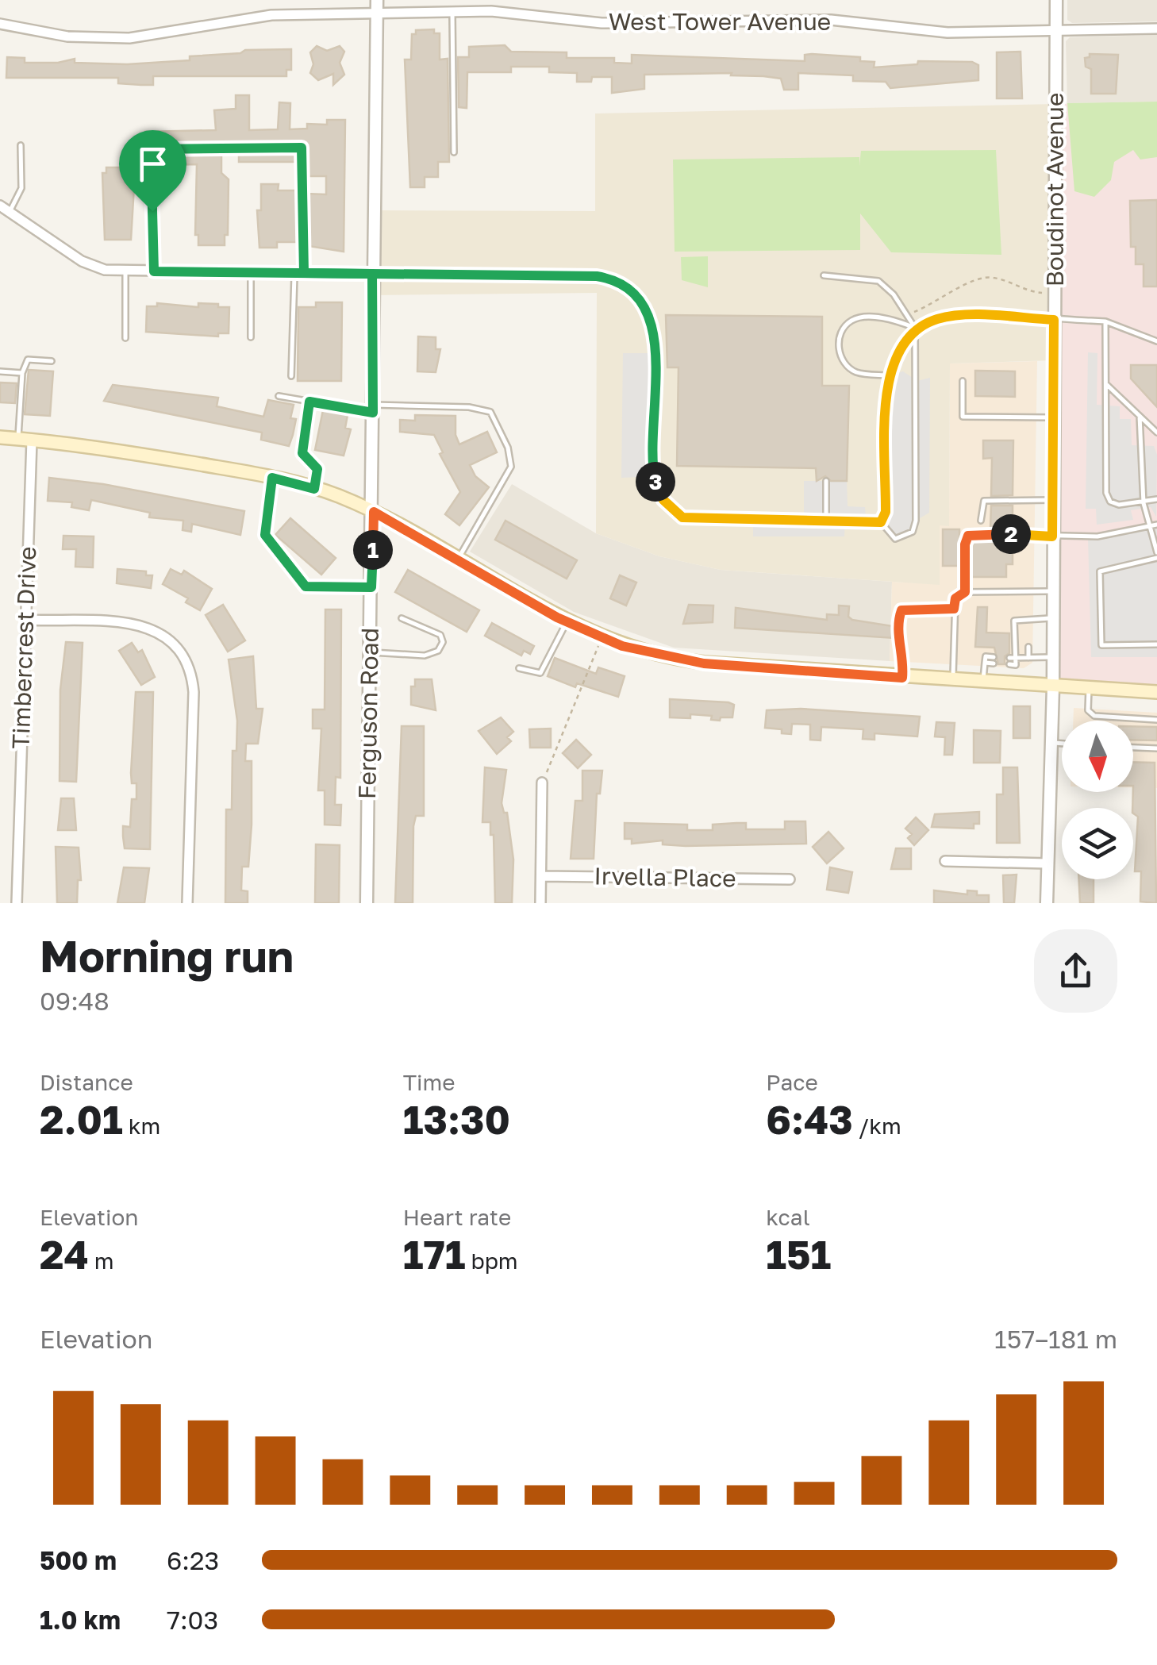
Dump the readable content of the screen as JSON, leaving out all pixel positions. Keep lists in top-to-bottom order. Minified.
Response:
{"streets":{"street":["West Tower Avenue","Boudinot Avenue","Timbercrest Drive","Ferguson Road","Irvella Place"]},"crossings":[["West Tower Avenue","Boudinot Avenue"],["West Tower Avenue","Ferguson Road"]],"north":"bottom","page":{"pins":["3","2","1"],"heading":["Morning run","09:48"],"stats":[["Distance","2.01 km"],["Time","13:30"],["Pace","6:43 /km"],["Elevation","24 m"],["Heart rate","171 bpm"],["kcal","151"]],"chart":["Elevation","157–181 m"],"list":[{"name":"500 m","note":"6:23"},{"name":"1.0 km","note":"7:03"}]}}
